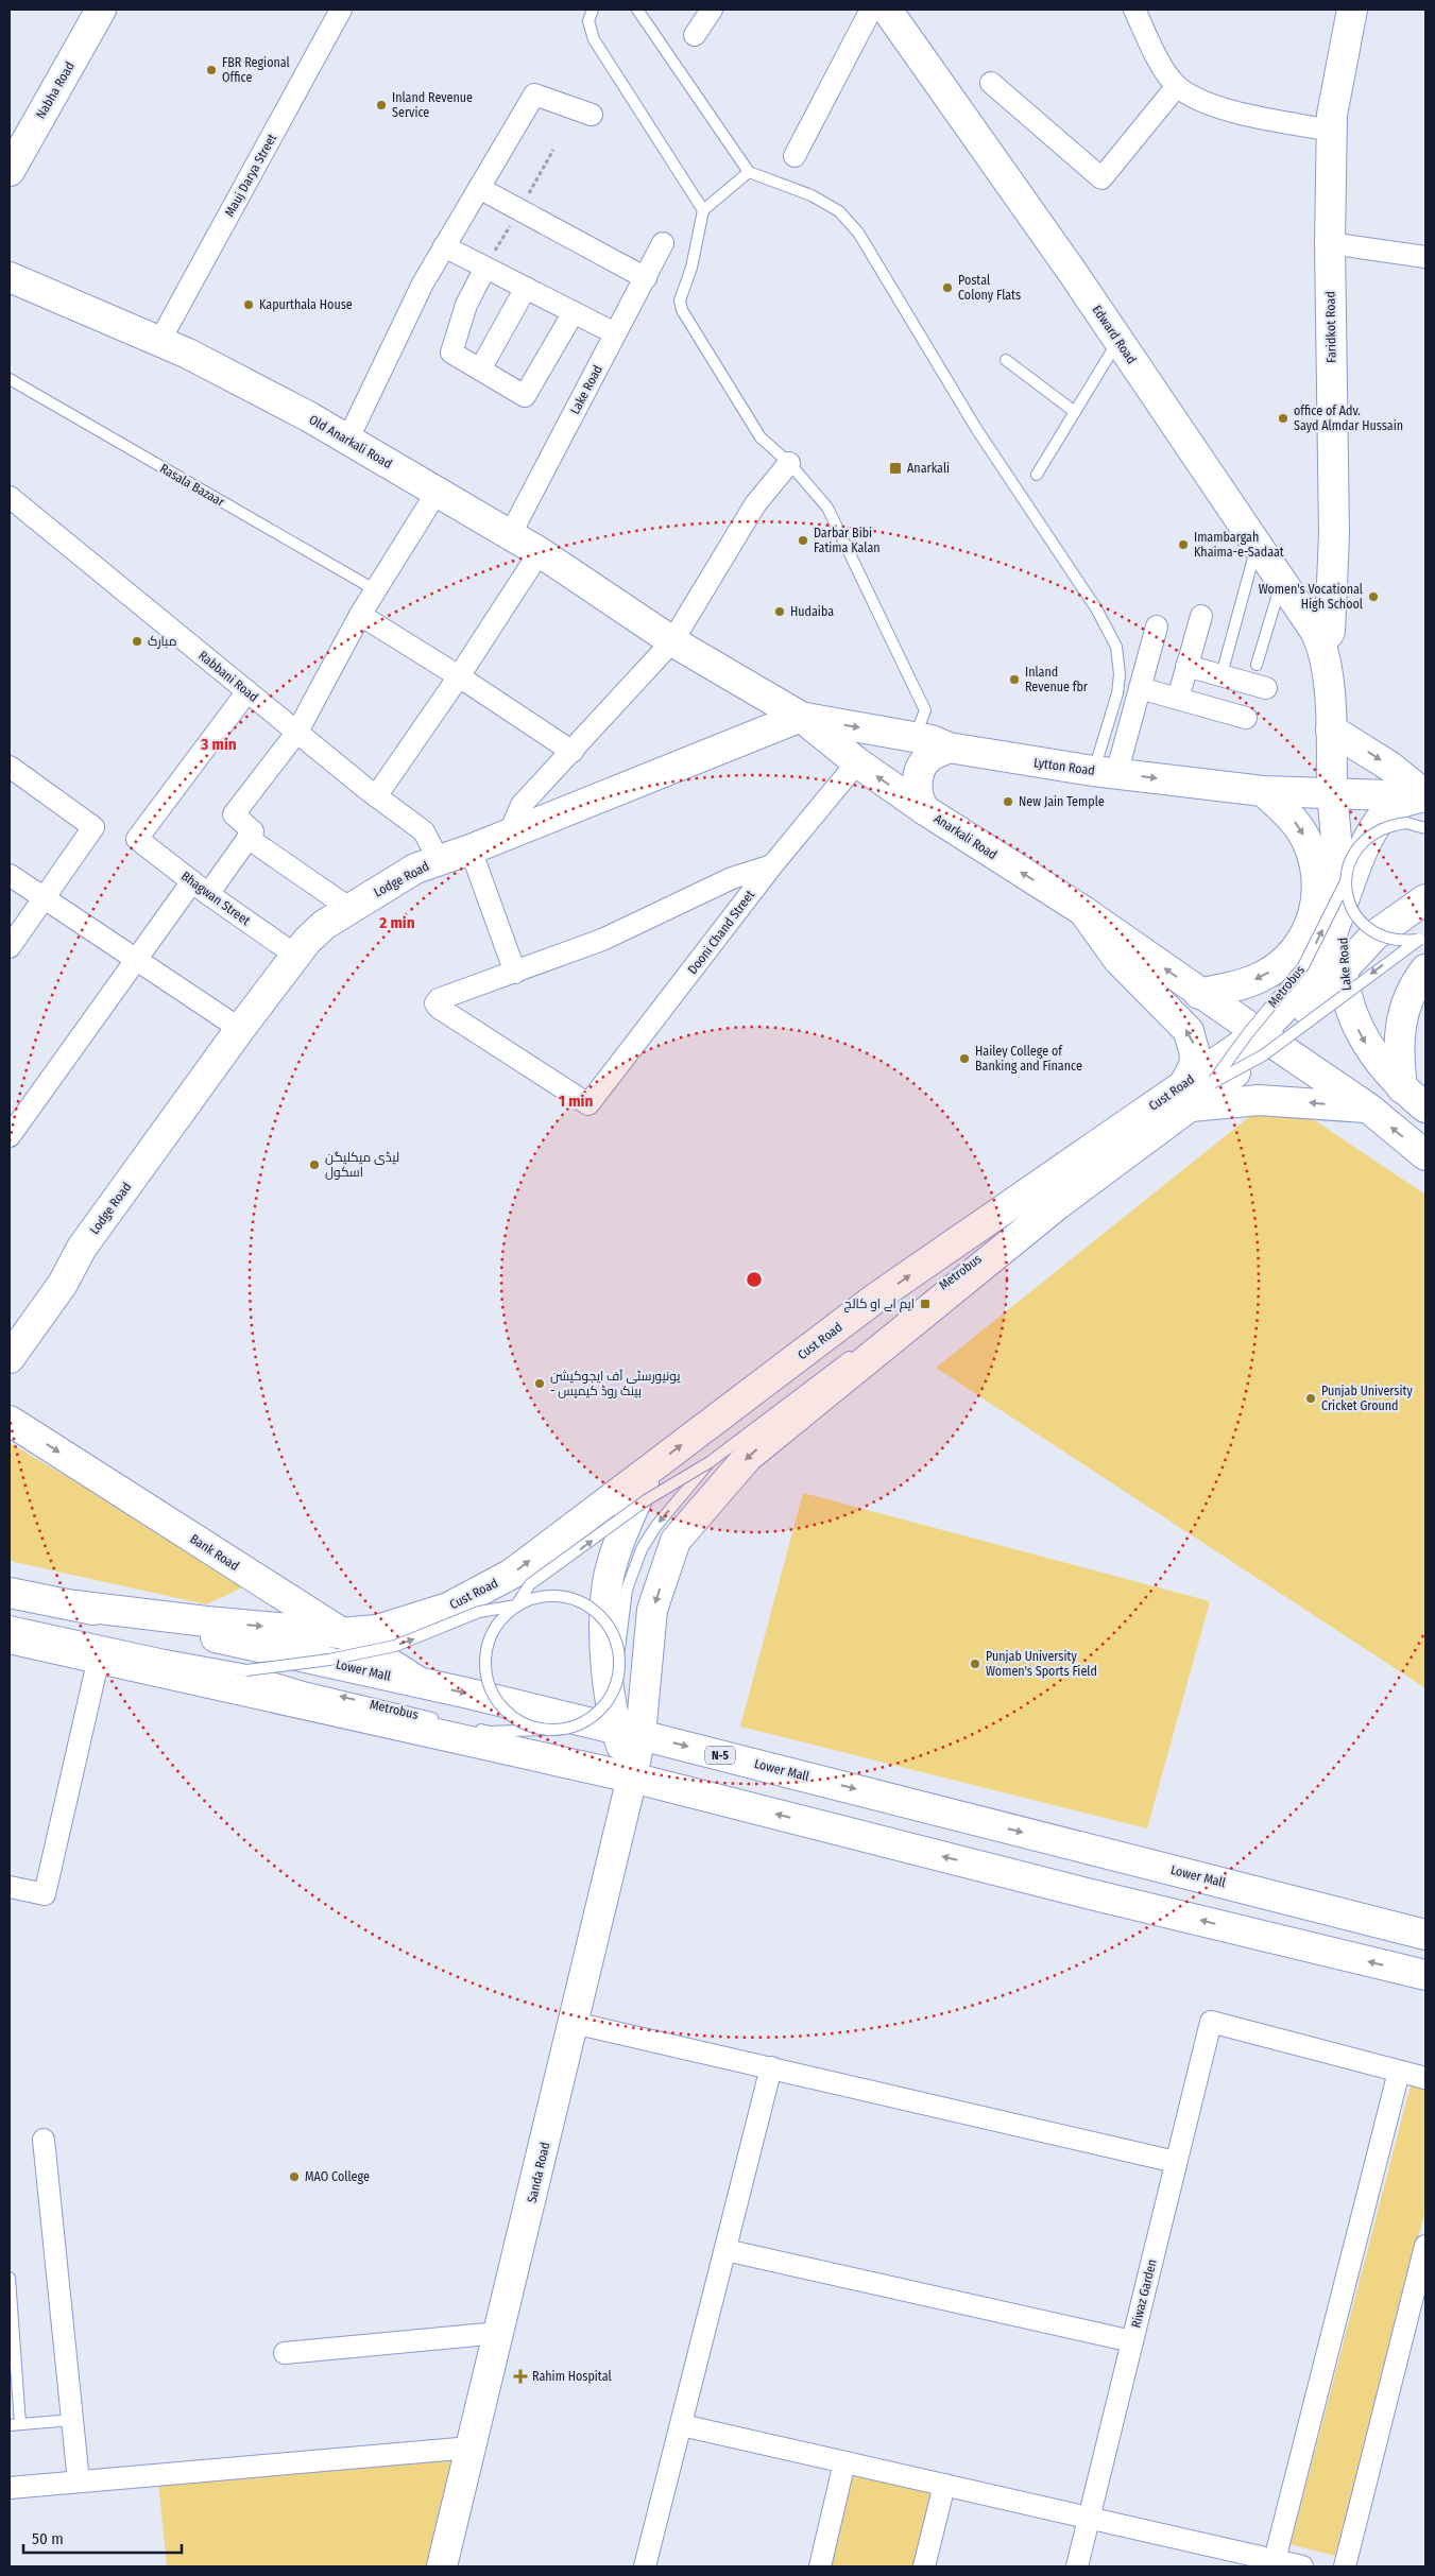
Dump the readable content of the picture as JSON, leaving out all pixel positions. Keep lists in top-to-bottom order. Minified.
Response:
{"streets":{"main road":["Nabha Road","Faridkot Road","Edward Road","Lake Road","Old Anarkali Road","Lytton Road","Anarkali Road","Lodge Road","Cust Road","Bank Road","Lower Mall","N-5","Sanda Road"],"street":["Mauj Darya Street","Rabbani Road","Bhagwan Street","Dooni Chand Street","Riwaz Garden"],"lane":["Rasala Bazaar","Metrobus"]},"crossings":[["Mauj Darya Street","Old Anarkali Road"],["Faridkot Road","Edward Road"],["Faridkot Road","Lake Road"],["Edward Road","Lake Road"],["Lake Road","Old Anarkali Road"],["Lake Road","Lytton Road"],["Lake Road","Cust Road"],["Old Anarkali Road","Anarkali Road"],["Rabbani Road","Lodge Road"],["Rabbani Road","Bhagwan Street"],["Lytton Road","Anarkali Road"],["Lytton Road","Lodge Road"],["Lytton Road","Cust Road"],["Anarkali Road","Lodge Road"],["Anarkali Road","Dooni Chand Street"],["Anarkali Road","Cust Road"],["Lodge Road","Bhagwan Street"],["Metrobus","Cust Road"],["Cust Road","Bank Road"],["Cust Road","Lower Mall"],["Bank Road","Lower Mall"]],"one_way":["Lytton Road","Anarkali Road"],"places":{"other":["FBR Regional Office","Inland Revenue Service","Postal Colony Flats","Kapurthala House","office of Adv. Sayd Almdar Hussain","Darbar Bibi Fatima Kalan","Imambargah Khaima-e-Sadaat","Women's Vocational High School","Hudaiba","مبارک","Inland Revenue fbr","New Jain Temple","Hailey College of Banking and Finance","لیڈی میکلیگن اسکول","یونیورسٹی آف ایجوکیشن - بینک روڈ کیمپس","Punjab University Cricket Ground","Punjab University Women's Sports Field","MAO College"],"transit":["Anarkali","ایم اے او کالج"],"health":["Rahim Hospital"]},"scale_bar":"50 m","rings":["3 min","2 min","1 min"]}
